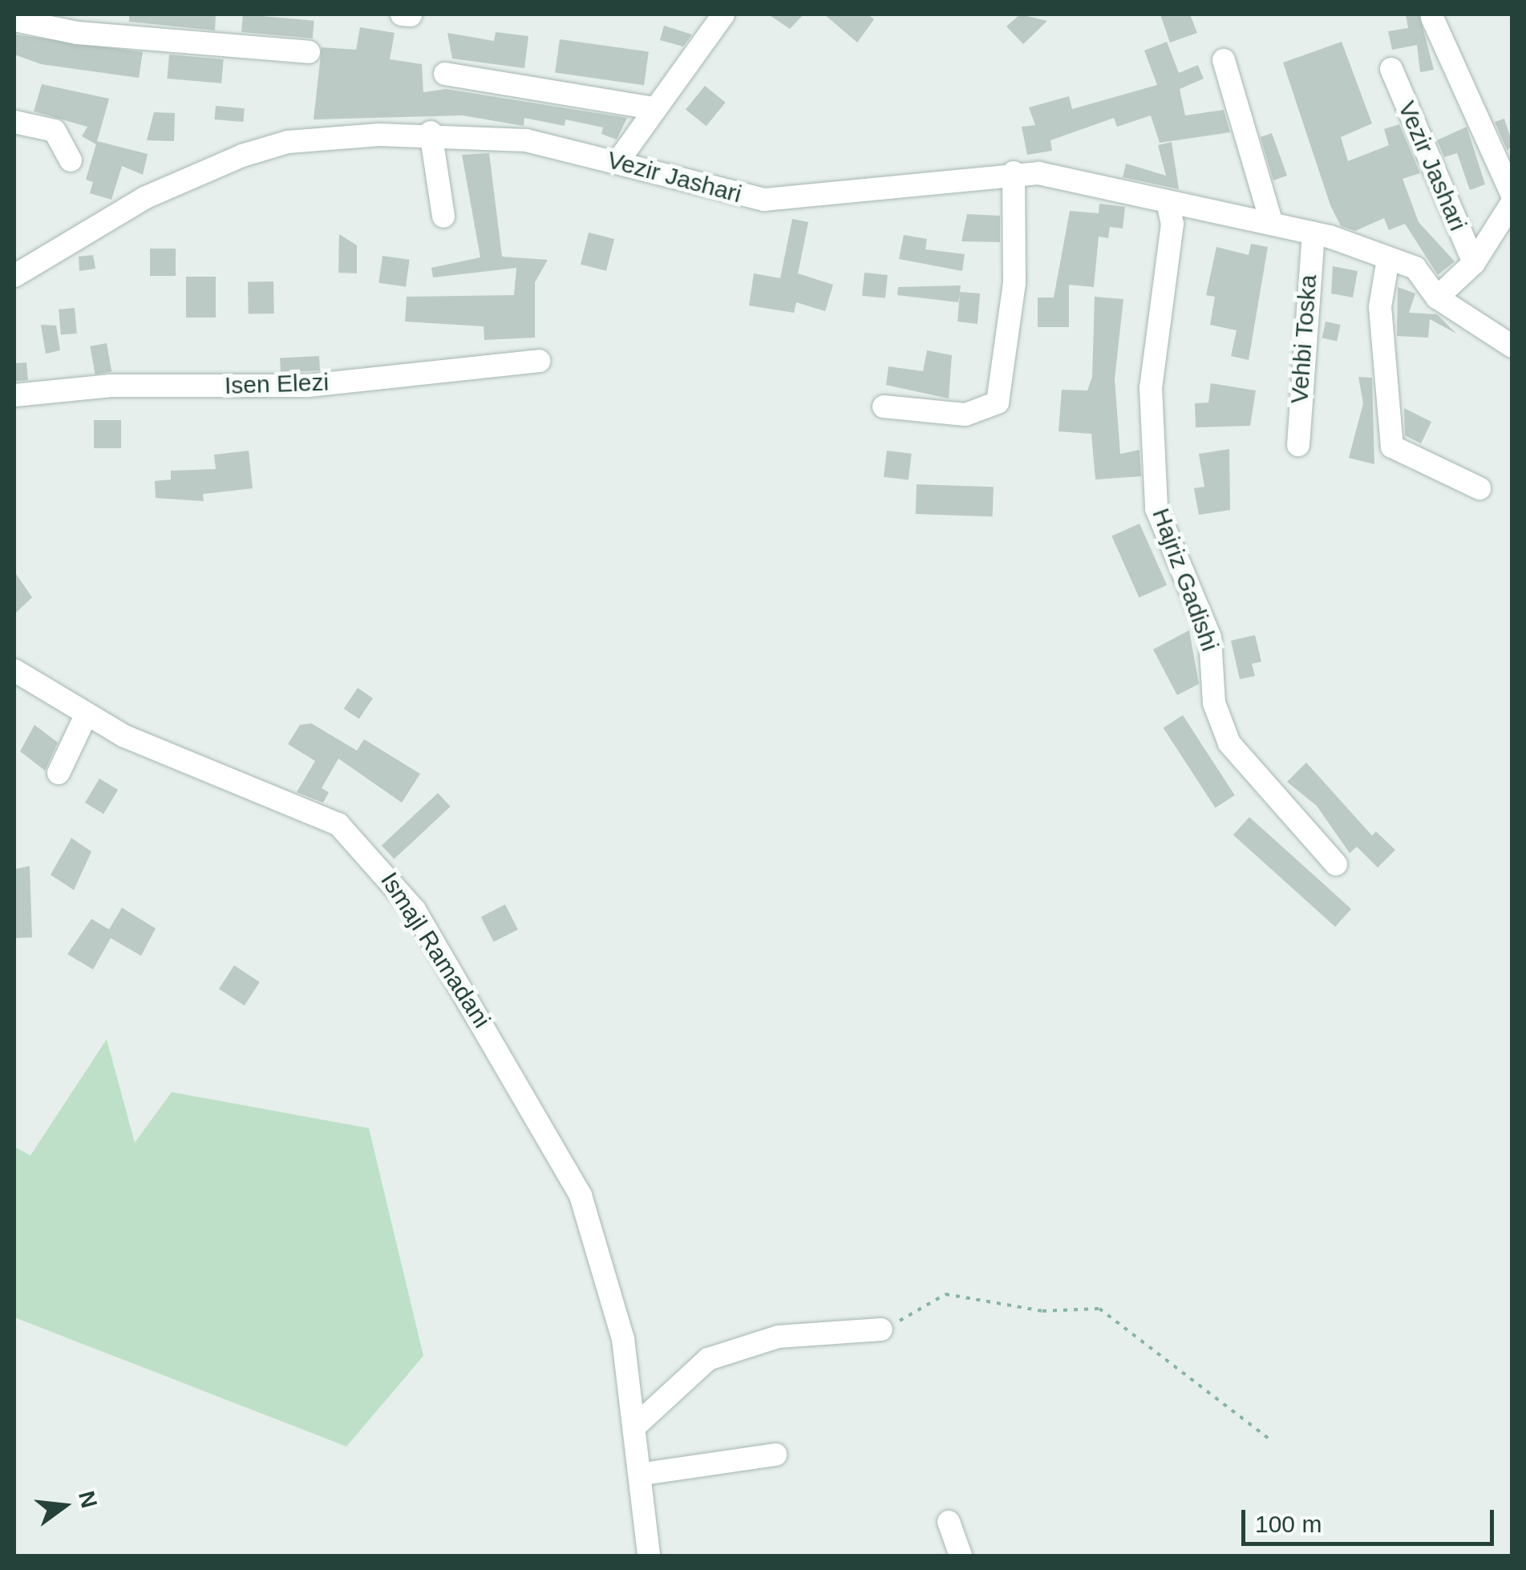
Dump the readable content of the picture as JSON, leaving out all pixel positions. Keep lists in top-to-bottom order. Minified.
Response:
{"streets":{"street":["Vezir Jashari","Vehbi Toska","Isen Elezi","Hajriz Gadishi","Ismajl Ramadani"]},"crossings":[["Vezir Jashari","Vehbi Toska"],["Vezir Jashari","Hajriz Gadishi"]],"scale_bar":"100 m","north":"right"}
